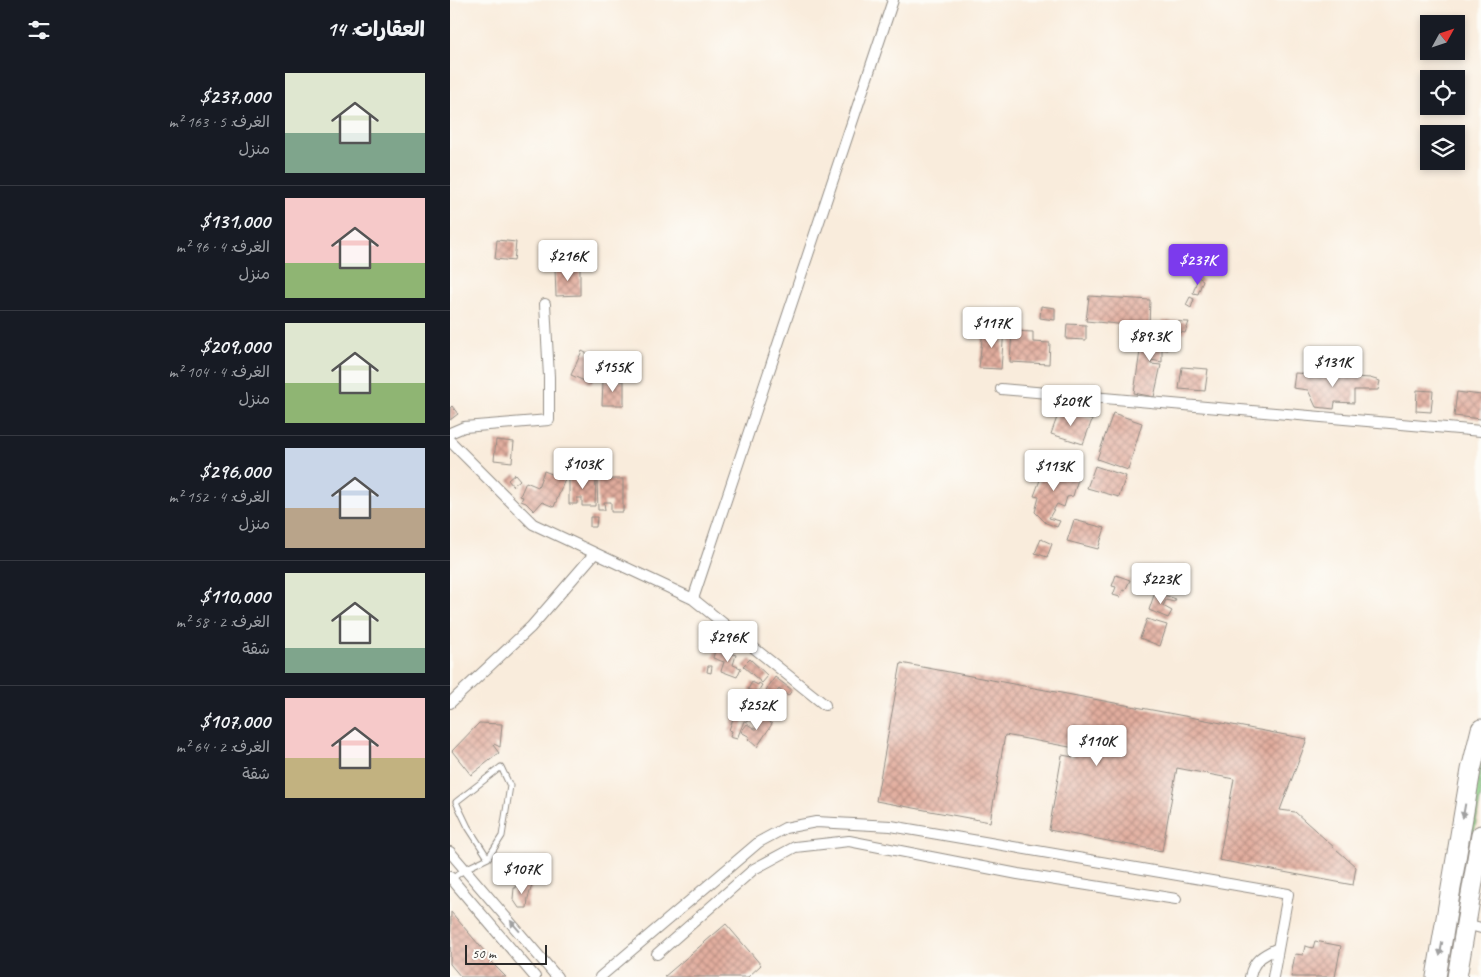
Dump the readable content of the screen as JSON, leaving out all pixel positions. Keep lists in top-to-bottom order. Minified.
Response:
{"scale_bar":"50 m","north":"top right","page":{"heading":"العقارات: 14","list":[{"name":"$237,000","note":"الغرف: 5 · 163 m² · منزل"},{"name":"$131,000","note":"الغرف: 4 · 96 m² · منزل"},{"name":"$209,000","note":"الغرف: 4 · 104 m² · منزل"},{"name":"$296,000","note":"الغرف: 4 · 152 m² · منزل"},{"name":"$110,000","note":"الغرف: 2 · 58 m² · شقة"},{"name":"$107,000","note":"الغرف: 2 · 64 m² · شقة"}],"price":["$216K","$237K","$117K","$89.3K","$131K","$155K","$209K","$103K","$113K","$223K","$296K","$252K","$110K","$107K"],"scale":"50 m"}}
